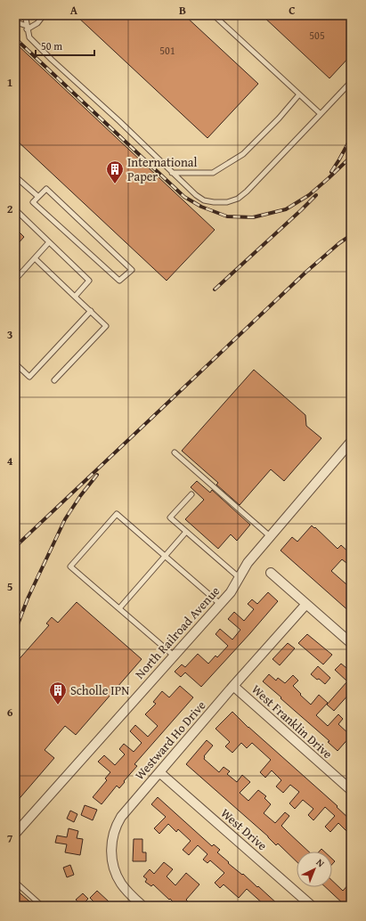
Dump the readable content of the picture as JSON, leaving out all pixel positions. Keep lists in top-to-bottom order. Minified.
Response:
{"streets":{"street":["North Railroad Avenue","West Franklin Drive","Westward Ho Drive","West Drive"]},"crossings":[["West Franklin Drive","Westward Ho Drive"],["Westward Ho Drive","West Drive"]],"places":{"building":["International Paper","Scholle IPN"]},"house_numbers":["505","501"],"scale_bar":"50 m","north":"top right","grid":{"columns":["A","B","C"],"rows":["1","2","3","4","5","6","7"]}}
